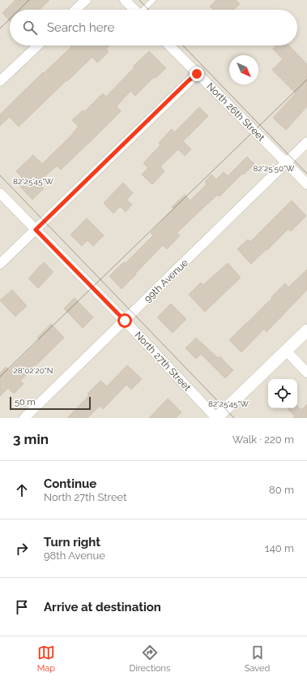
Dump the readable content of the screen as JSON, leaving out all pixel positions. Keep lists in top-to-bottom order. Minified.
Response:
{"streets":{"street":["North 26th Street","99th Avenue","North 27th Street"]},"crossings":[["North 26th Street","99th Avenue"],["99th Avenue","North 27th Street"]],"scale_bar":"50 m","north":"bottom right","page":{"search":"Search here","scale":"50 m","heading":["3 min","Walk · 220 m"],"list":[["Continue","North 27th Street","80 m"],["Turn right","98th Avenue","140 m"],"Arrive at destination"],"nav":["Map","Directions","Saved"]},"coordinates":["82°25'50\"W","82°25'45\"W","28°02'20\"N"]}
